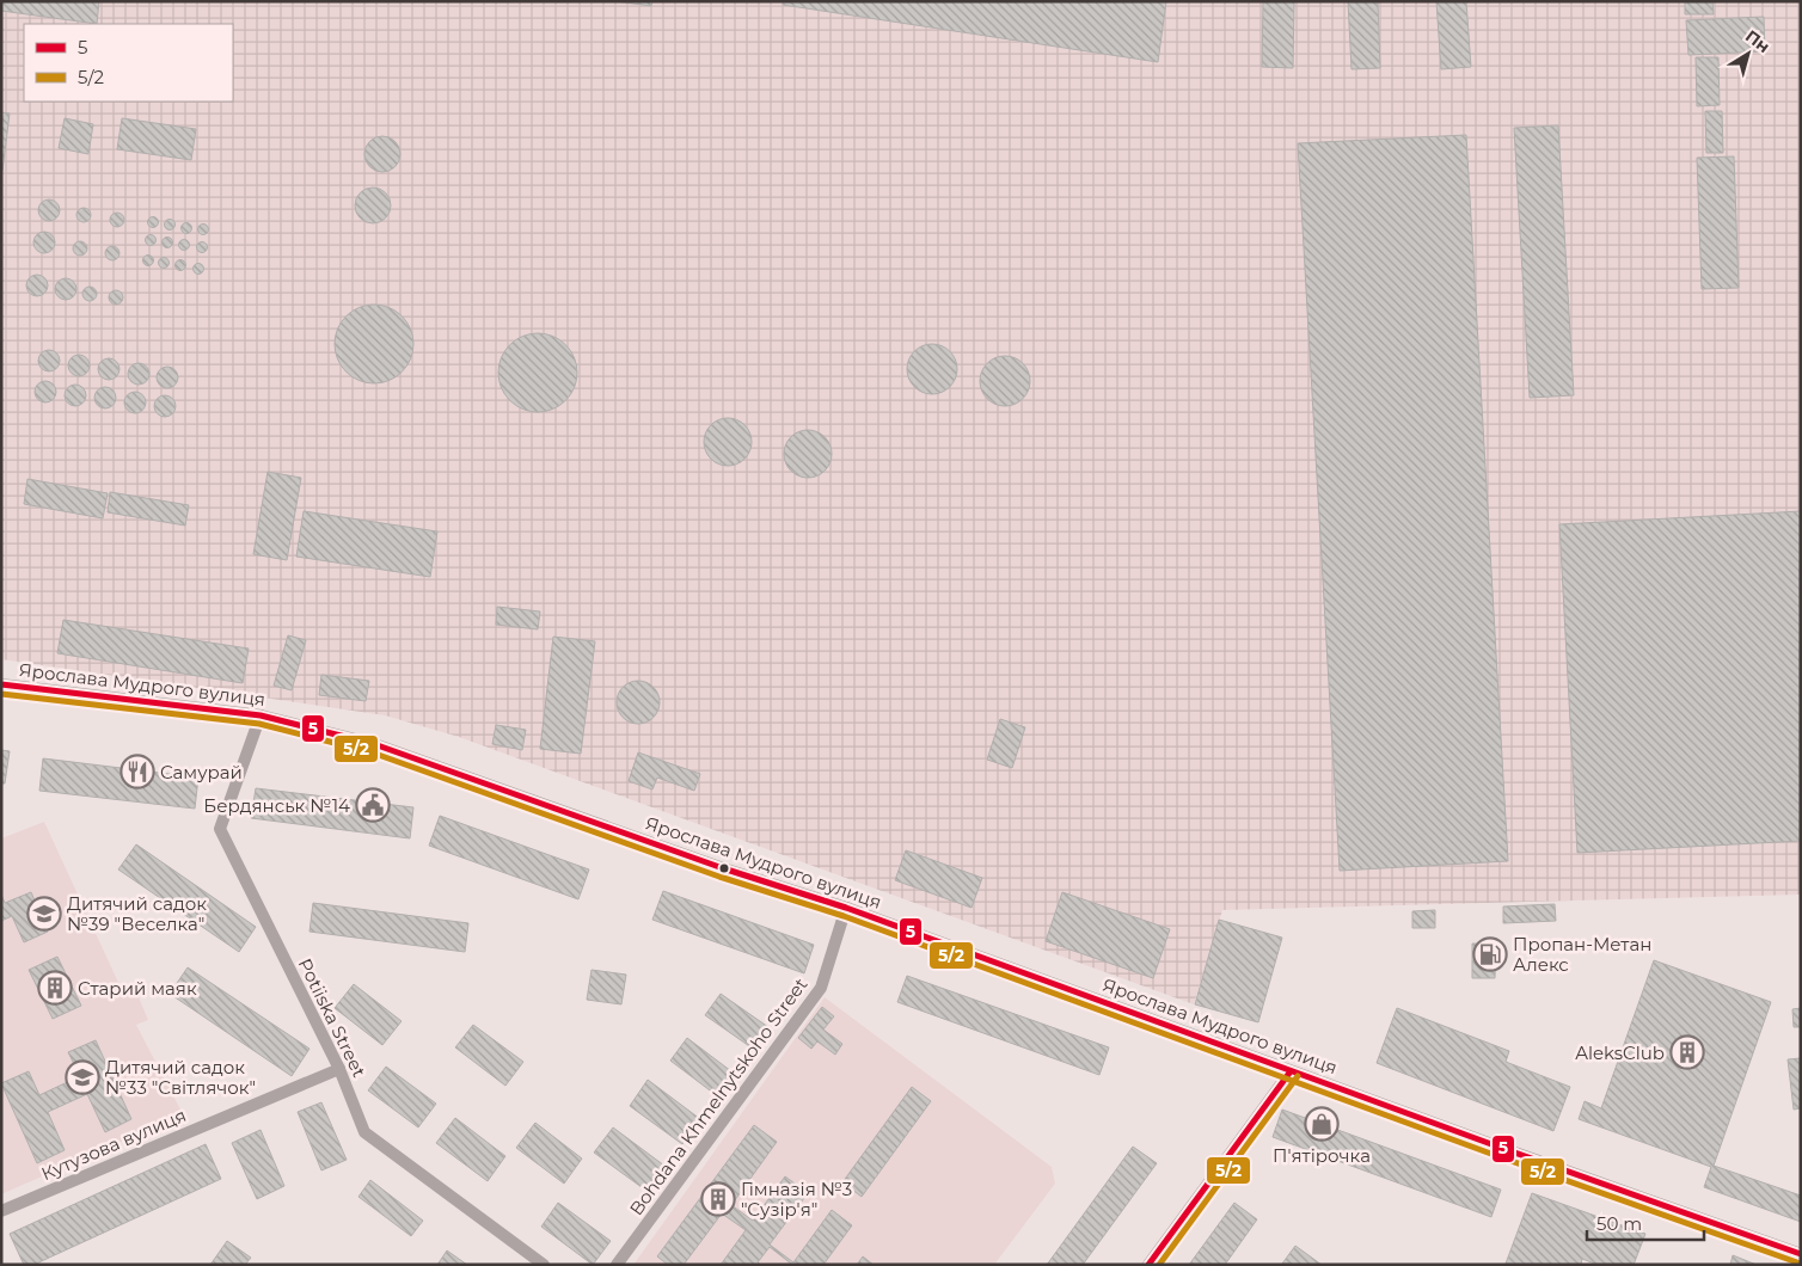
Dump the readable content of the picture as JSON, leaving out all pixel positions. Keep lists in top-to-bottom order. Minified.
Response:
{"streets":{"street":["Ярослава Мудрого вулиця","Potiiska Street","Bohdana Khmelnytskoho Street","Кутузова вулиця"]},"crossings":[["Ярослава Мудрого вулиця","Potiiska Street"],["Ярослава Мудрого вулиця","Bohdana Khmelnytskoho Street"],["Potiiska Street","Кутузова вулиця"]],"places":{"restaurant":["Самурай"],"public building":["Бердянськ №14"],"school or university":["Дитячий садок №39 \"Веселка\"","Дитячий садок №33 \"Світлячок\""],"fuel station":["Пропан-Метан Алекс"],"building":["Старий маяк","AleksClub","Гімназія №3 \"Сузір'я\""],"shop":["П'ятірочка"]},"lines":["transit line 5","transit line 5/2"],"legend":["5","5/2"],"scale_bar":"50 m","north":"top right"}
